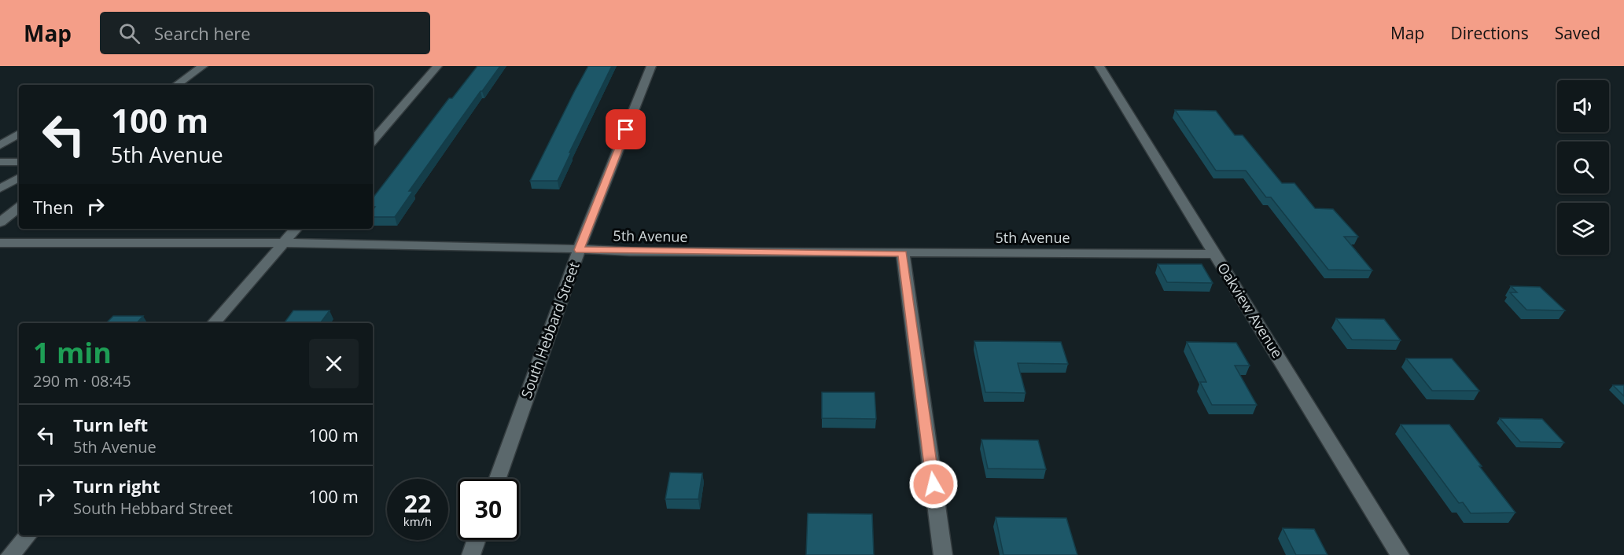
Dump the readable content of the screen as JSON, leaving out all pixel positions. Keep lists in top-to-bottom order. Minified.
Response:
{"streets":{"street":["5th Avenue","Oakview Avenue","South Hebbard Street"]},"crossings":[["5th Avenue","Oakview Avenue"],["5th Avenue","South Hebbard Street"]],"page":{"header":"Map","search":"Search here","nav":["Map","Directions","Saved"],"turn":["100 m","5th Avenue"],"then":"Then","heading":["1 min","290 m · 08:45"],"list":[{"name":"Turn left","note":"5th Avenue","value":"100 m"},{"name":"Turn right","note":"South Hebbard Street","value":"100 m"}],"speed":"22 km/h","limit":"30"}}
